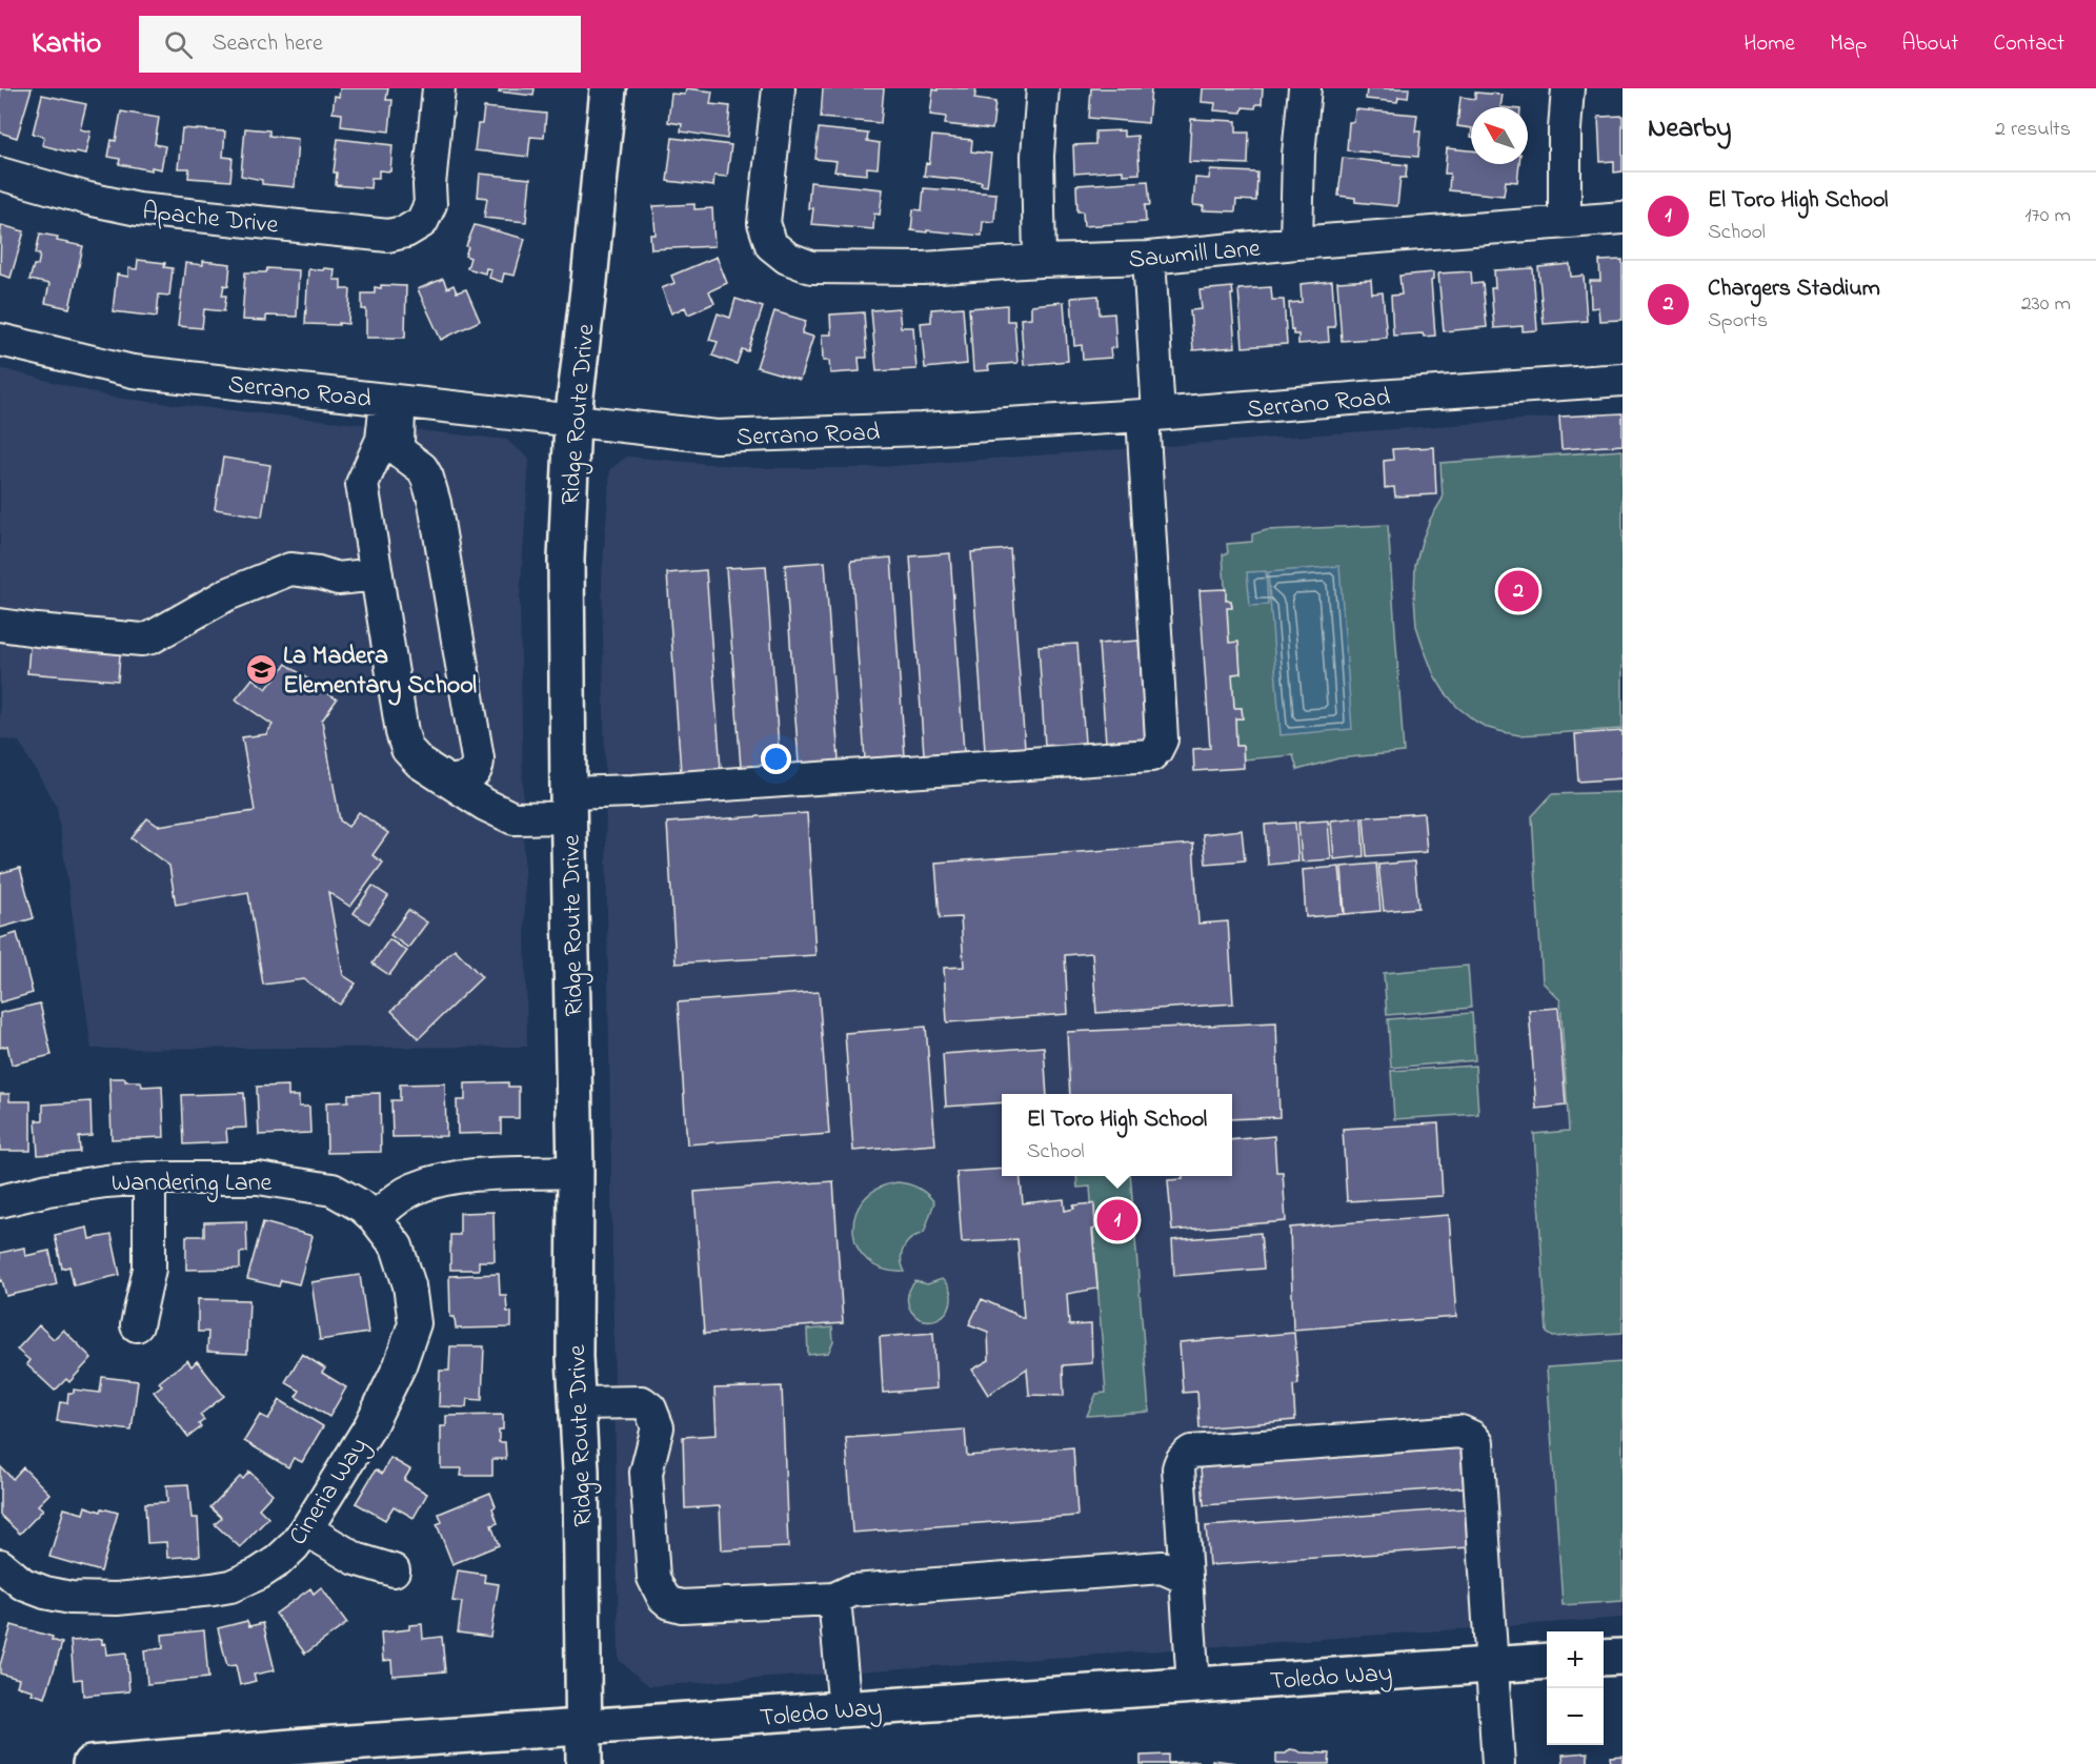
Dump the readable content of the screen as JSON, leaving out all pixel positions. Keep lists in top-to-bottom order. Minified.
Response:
{"streets":{"main road":["Ridge Route Drive","Toledo Way"],"street":["Apache Drive","Sawmill Lane","Serrano Road","Wandering Lane","Cineria Way"]},"crossings":[["Serrano Road","Ridge Route Drive"],["Ridge Route Drive","Toledo Way"],["Wandering Lane","Cineria Way"]],"places":{"school or university":["La Madera Elementary School"]},"north":"top left","page":{"header":"Kartio","search":"Search here","nav":["Home","Map","About","Contact"],"heading":["Nearby","2 results"],"list":[{"mark":"1","name":"El Toro High School","note":"School","value":"170 m"},{"mark":"2","name":"Chargers Stadium","note":"Sports","value":"230 m"}],"pins":["2","1"],"popup":["El Toro High School","School"],"map_buttons":["+","−"]}}
